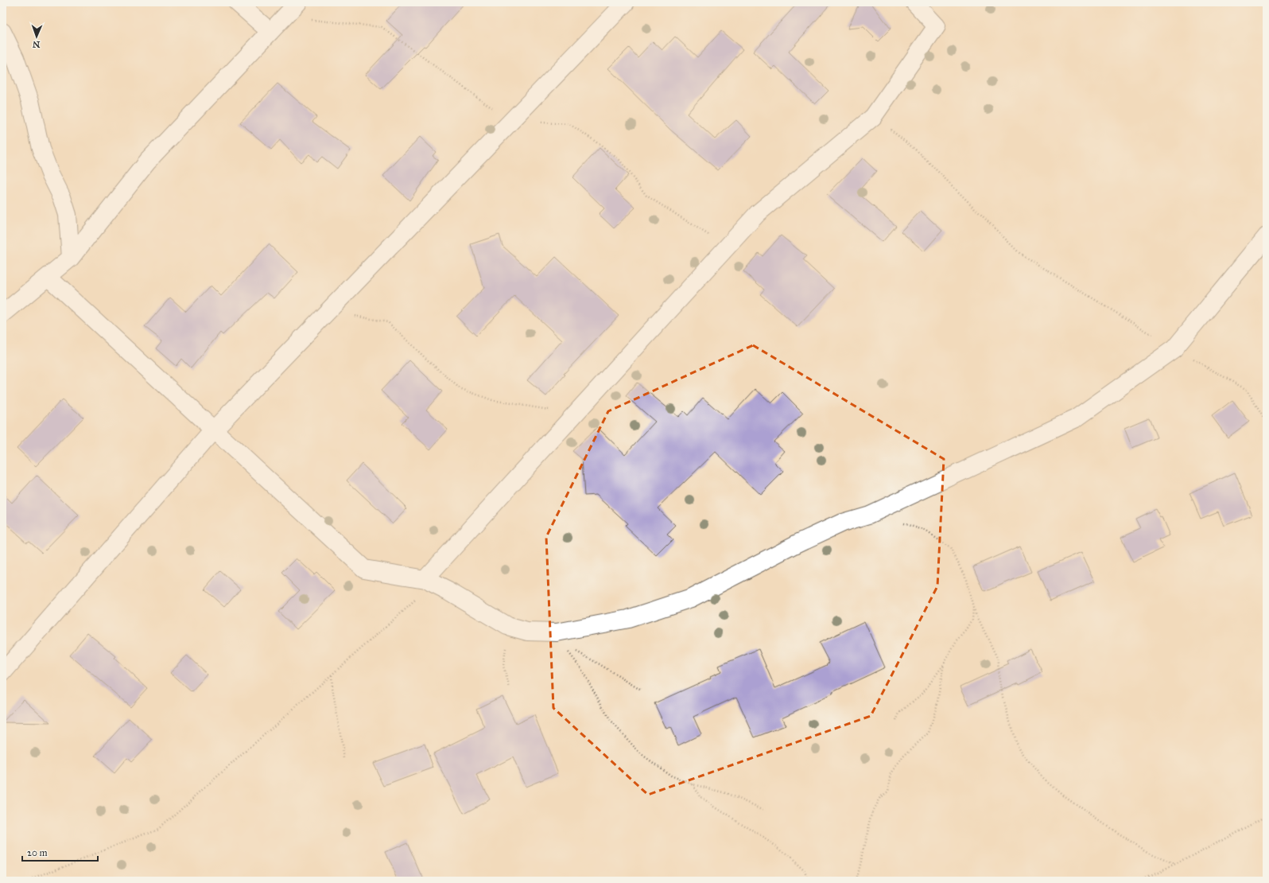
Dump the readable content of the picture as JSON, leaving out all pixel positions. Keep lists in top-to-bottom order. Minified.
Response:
{"scale_bar":"20 m","north":"bottom"}
